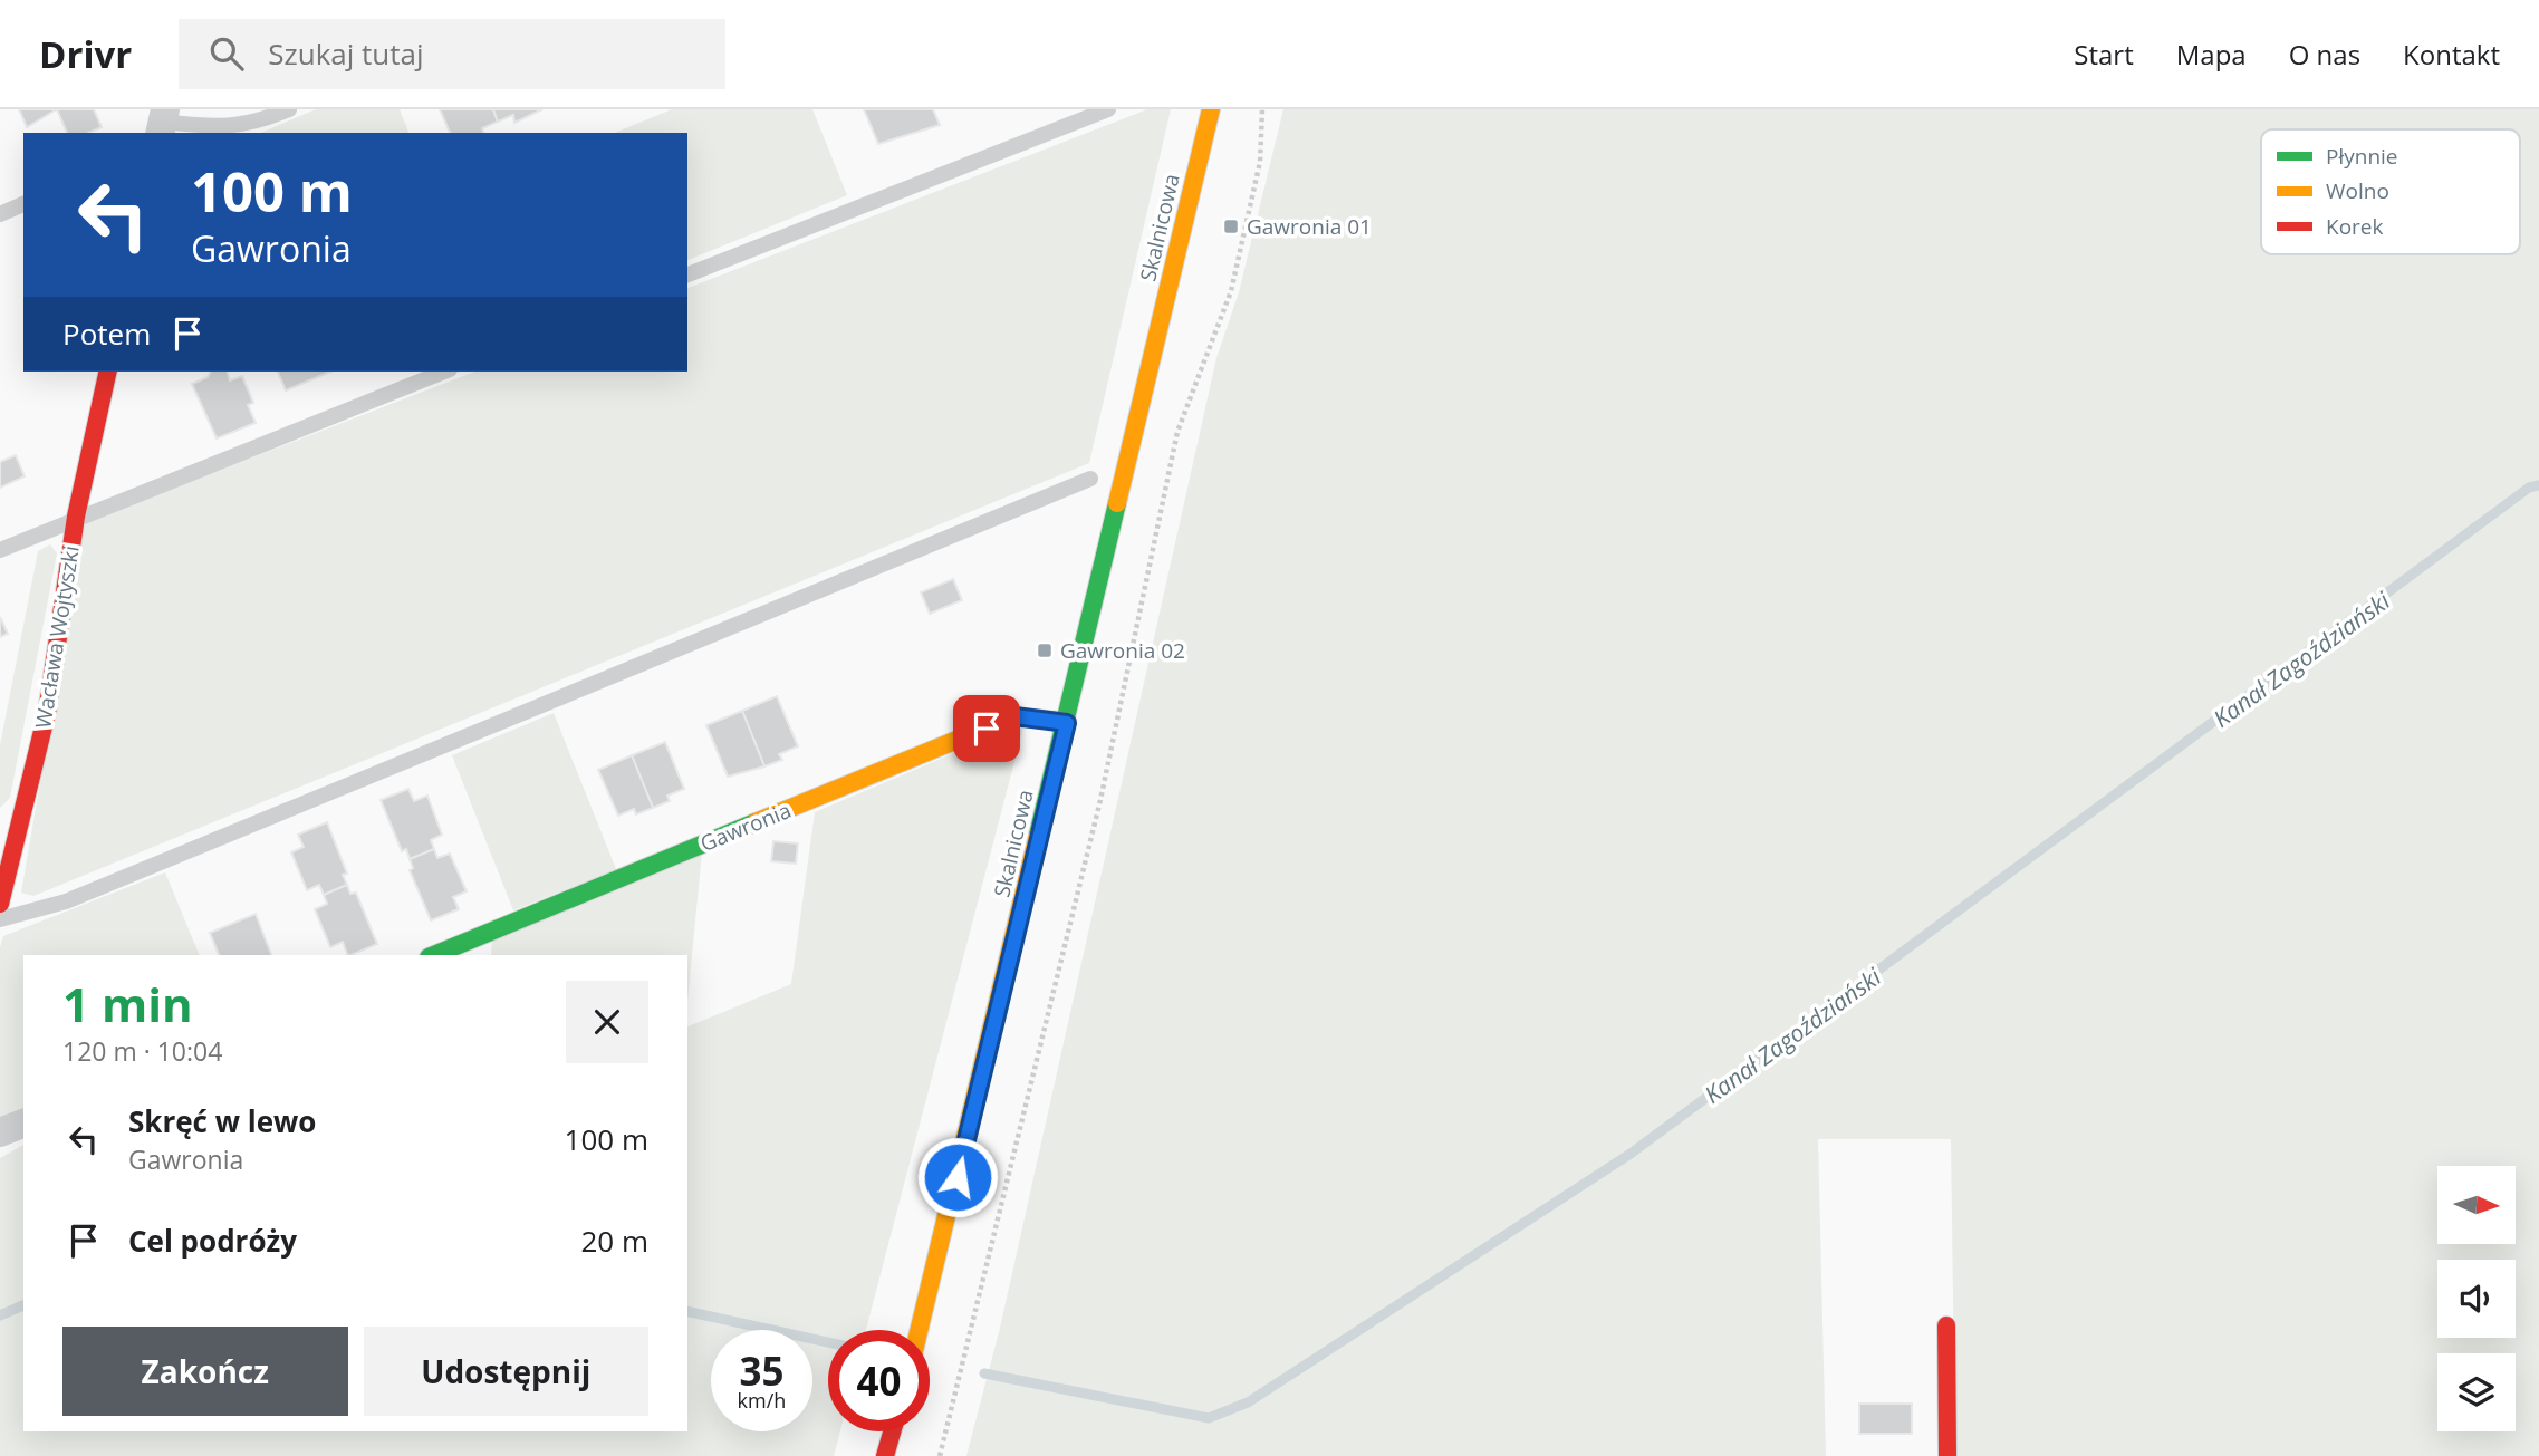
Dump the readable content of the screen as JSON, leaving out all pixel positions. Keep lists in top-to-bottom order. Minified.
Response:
{"streets":{"street":["Skalnicowa","Wacława Wojtyszki","Gawronia"]},"crossings":[["Skalnicowa","Gawronia"]],"water":["Kanał Zagoździański"],"places":{"transit":["Gawronia 01","Gawronia 02"]},"legend":["Płynnie","Wolno","Korek"],"north":"right","page":{"header":"Drivr","search":"Szukaj tutaj","nav":["Start","Mapa","O nas","Kontakt"],"turn":["100 m","Gawronia"],"then":"Potem","heading":["1 min","120 m · 10:04"],"list":[{"name":"Skręć w lewo","note":"Gawronia","value":"100 m"},{"name":"Cel podróży","value":"20 m"}],"buttons":["Zakończ","Udostępnij"],"speed":"35 km/h","limit":"40"}}
